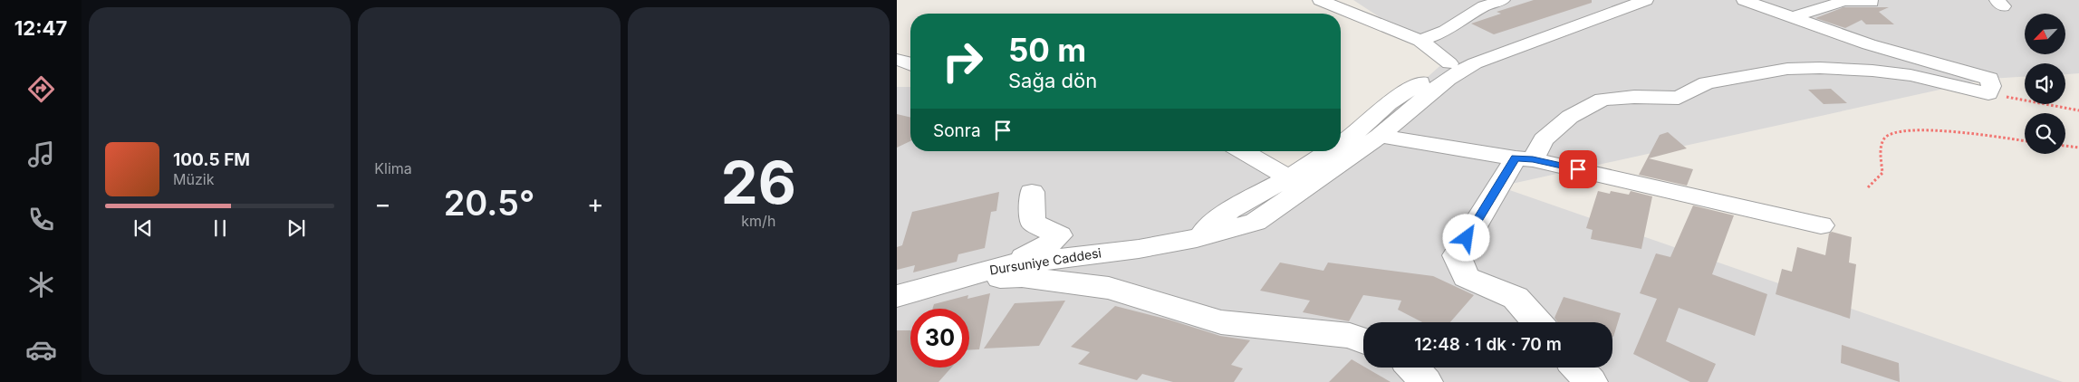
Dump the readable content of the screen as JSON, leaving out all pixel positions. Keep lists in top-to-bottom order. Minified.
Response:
{"streets":{"street":["Dursuniye Caddesi"]},"north":"bottom left","page":{"tabs":"12:47","tile":["Klima",["26","km/h"]],"turn":["50 m","Sağa dön"],"then":"Sonra","song":["100.5 FM","Müzik"],"heat":["−","20.5°","+"],"limit":"30","trip":"12:48 · 1 dk · 70 m"}}
